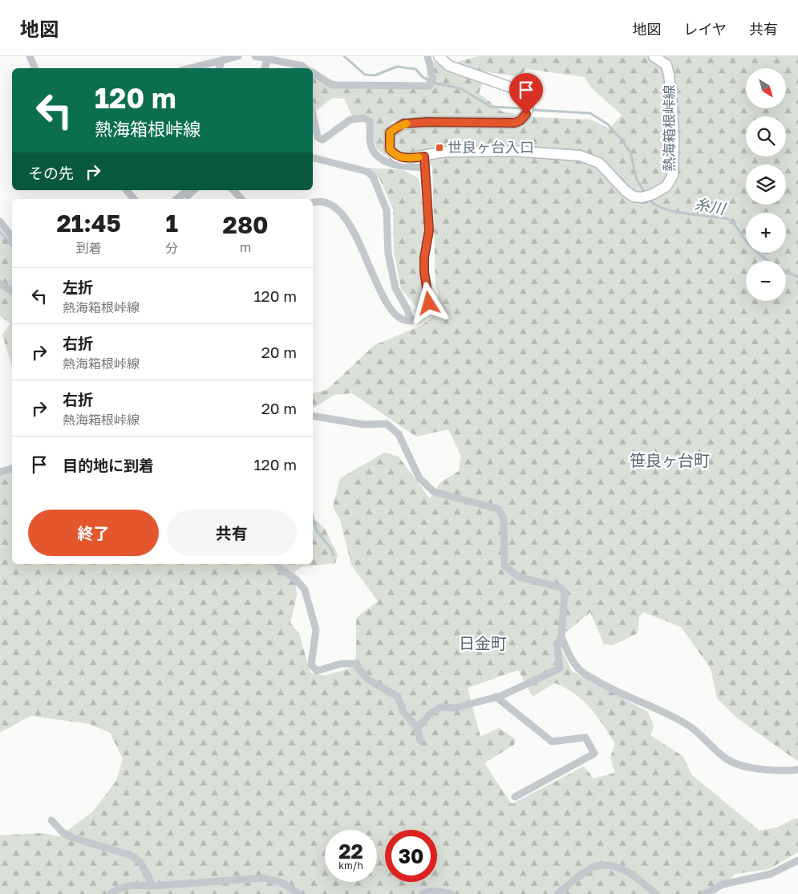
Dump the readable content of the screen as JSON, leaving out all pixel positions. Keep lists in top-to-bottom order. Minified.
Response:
{"streets":{"main road":["熱海箱根峠線"]},"districts":["笹良ヶ台町","日金町"],"water":["糸川"],"places":{"transit":["世良ヶ台入口"]},"north":"bottom right","page":{"header":"地図","nav":["地図","レイヤ","共有"],"map_buttons":["+","−"],"turn":["120 m","熱海箱根峠線"],"then":"その先","eta":["21:45","到着","1","分","280","m"],"list":[{"name":"左折","note":"熱海箱根峠線","value":"120 m"},{"name":"右折","note":"熱海箱根峠線","value":"20 m"},{"name":"右折","note":"熱海箱根峠線","value":"20 m"},{"name":"目的地に到着","value":"120 m"}],"buttons":["終了","共有"],"speed":"22 km/h","limit":"30"}}
